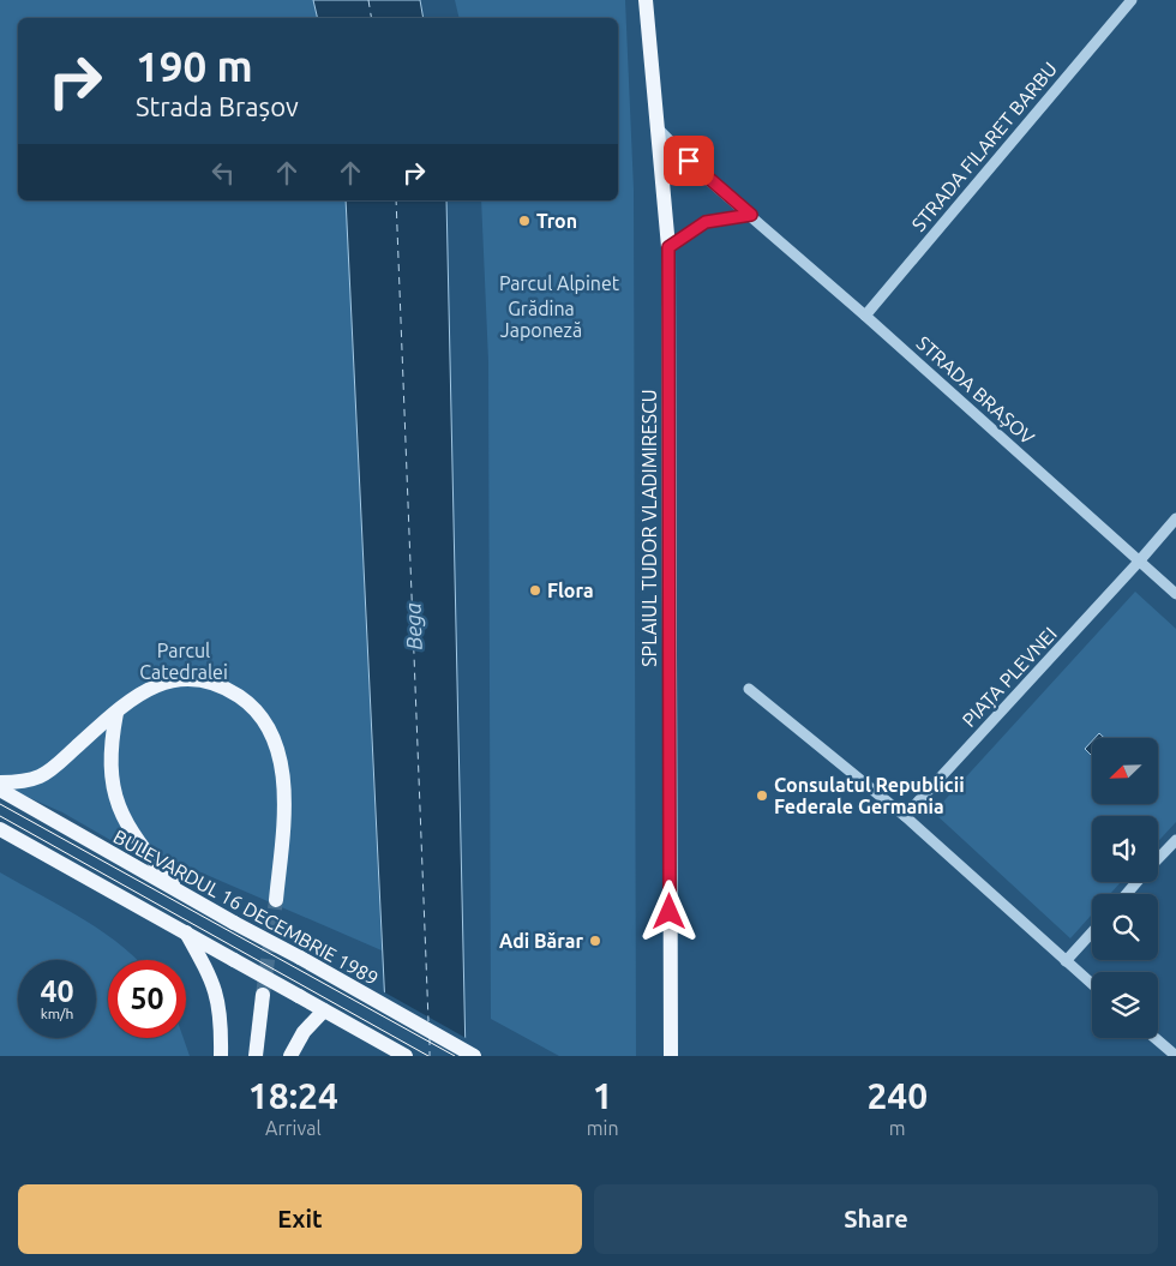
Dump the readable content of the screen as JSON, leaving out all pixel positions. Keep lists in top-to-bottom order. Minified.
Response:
{"streets":{"main road":["SPLAIUL TUDOR VLADIMIRESCU","BULEVARDUL 16 DECEMBRIE 1989"],"street":["STRADA FILARET BARBU","STRADA BRAȘOV","PIAȚA PLEVNEI"]},"crossings":[["STRADA FILARET BARBU","STRADA BRAȘOV"],["STRADA BRAȘOV","SPLAIUL TUDOR VLADIMIRESCU"],["STRADA BRAȘOV","PIAȚA PLEVNEI"]],"water":["Bega"],"parks":["Parcul Alpinet","Grădina Japoneză","Parcul Catedralei"],"places":["Tron","Flora","Consulatul Republicii Federale Germania","Adi Bărar"],"north":"bottom left","page":{"turn":["190 m","Strada Brașov"],"speed":"40 km/h","limit":"50","eta":["18:24","Arrival","1","min","240","m"],"buttons":["Exit","Share"]}}
